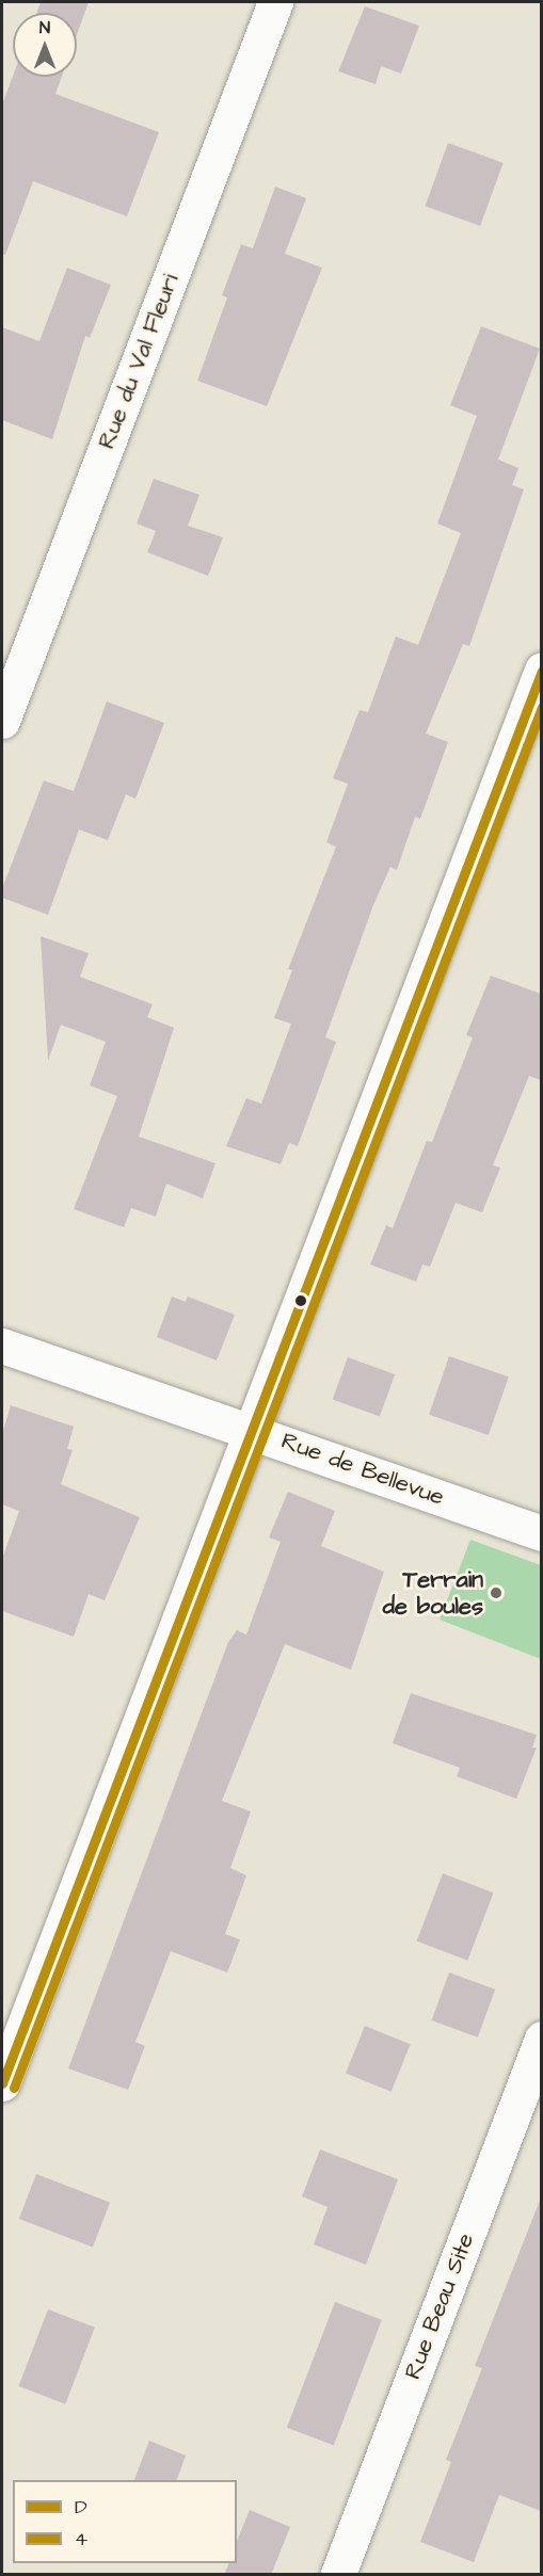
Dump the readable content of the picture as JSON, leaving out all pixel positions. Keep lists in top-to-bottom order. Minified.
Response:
{"streets":{"street":["Rue du Val Fleuri","Rue de Bellevue","Rue Beau Site"]},"places":["Terrain de boules"],"lines":["transit line D","transit line 4"],"legend":["D","4"],"north":"top"}
